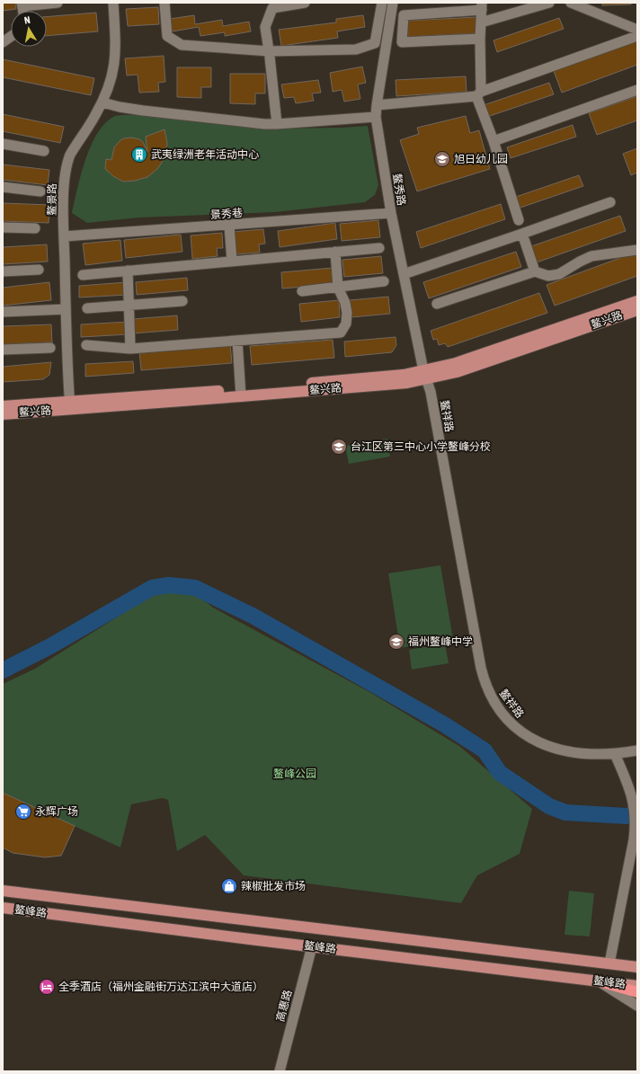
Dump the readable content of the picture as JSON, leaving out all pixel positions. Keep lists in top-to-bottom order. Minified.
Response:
{"streets":{"main road":["鳌兴路","鳌峰路"],"street":["鳌秀路","鳌景路","景秀巷","鳌祥路","高惠路"]},"crossings":[["鳌秀路","景秀巷"],["鳌秀路","鳌兴路"],["鳌秀路","鳌祥路"],["鳌景路","景秀巷"],["鳌景路","鳌兴路"],["鳌兴路","鳌祥路"],["鳌峰路","高惠路"]],"parks":["鳌峰公园"],"places":{"building":["武夷绿洲老年活动中心"],"school or university":["旭日幼儿园","台江区第三中心小学鳌峰分校","福州鳌峰中学"],"supermarket":["永辉广场"],"shop":["辣椒批发市场"],"hotel":["全季酒店（福州金融街万达江滨中大道店）"]},"north":"top"}
